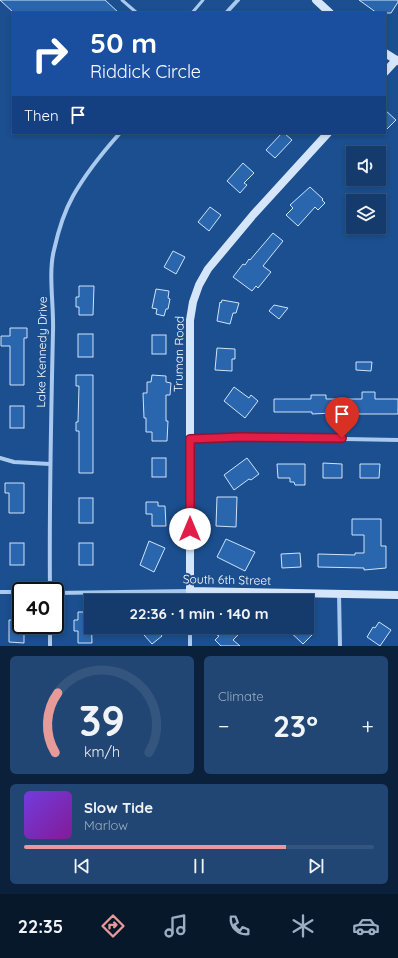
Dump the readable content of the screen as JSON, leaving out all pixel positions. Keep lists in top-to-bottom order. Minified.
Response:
{"streets":{"street":["Lake Kennedy Drive","Truman Road","South 6th Street"]},"crossings":[["Truman Road","South 6th Street"]],"page":{"turn":["50 m","Riddick Circle"],"then":"Then","limit":"40","trip":"22:36 · 1 min · 140 m","tile":"Climate","heat":["−","23°","+"],"song":["Slow Tide","Marlow"],"tabs":"22:35","gauge":["39","km/h"]}}
